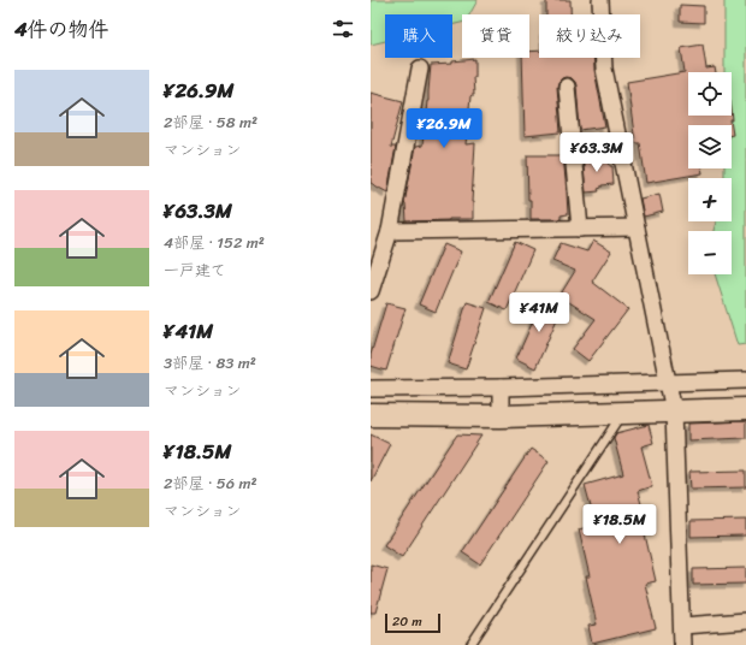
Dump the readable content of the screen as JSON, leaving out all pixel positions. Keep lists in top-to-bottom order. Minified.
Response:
{"scale_bar":"20 m","page":{"heading":"4件の物件","chip":["購入","賃貸","絞り込み"],"list":[{"name":"¥26.9M","note":"2部屋 · 58 m² · マンション"},{"name":"¥63.3M","note":"4部屋 · 152 m² · 一戸建て"},{"name":"¥41M","note":"3部屋 · 83 m² · マンション"},{"name":"¥18.5M","note":"2部屋 · 56 m² · マンション"}],"map_buttons":["+","−"],"price":["¥26.9M","¥63.3M","¥41M","¥18.5M"],"scale":"20 m"}}
